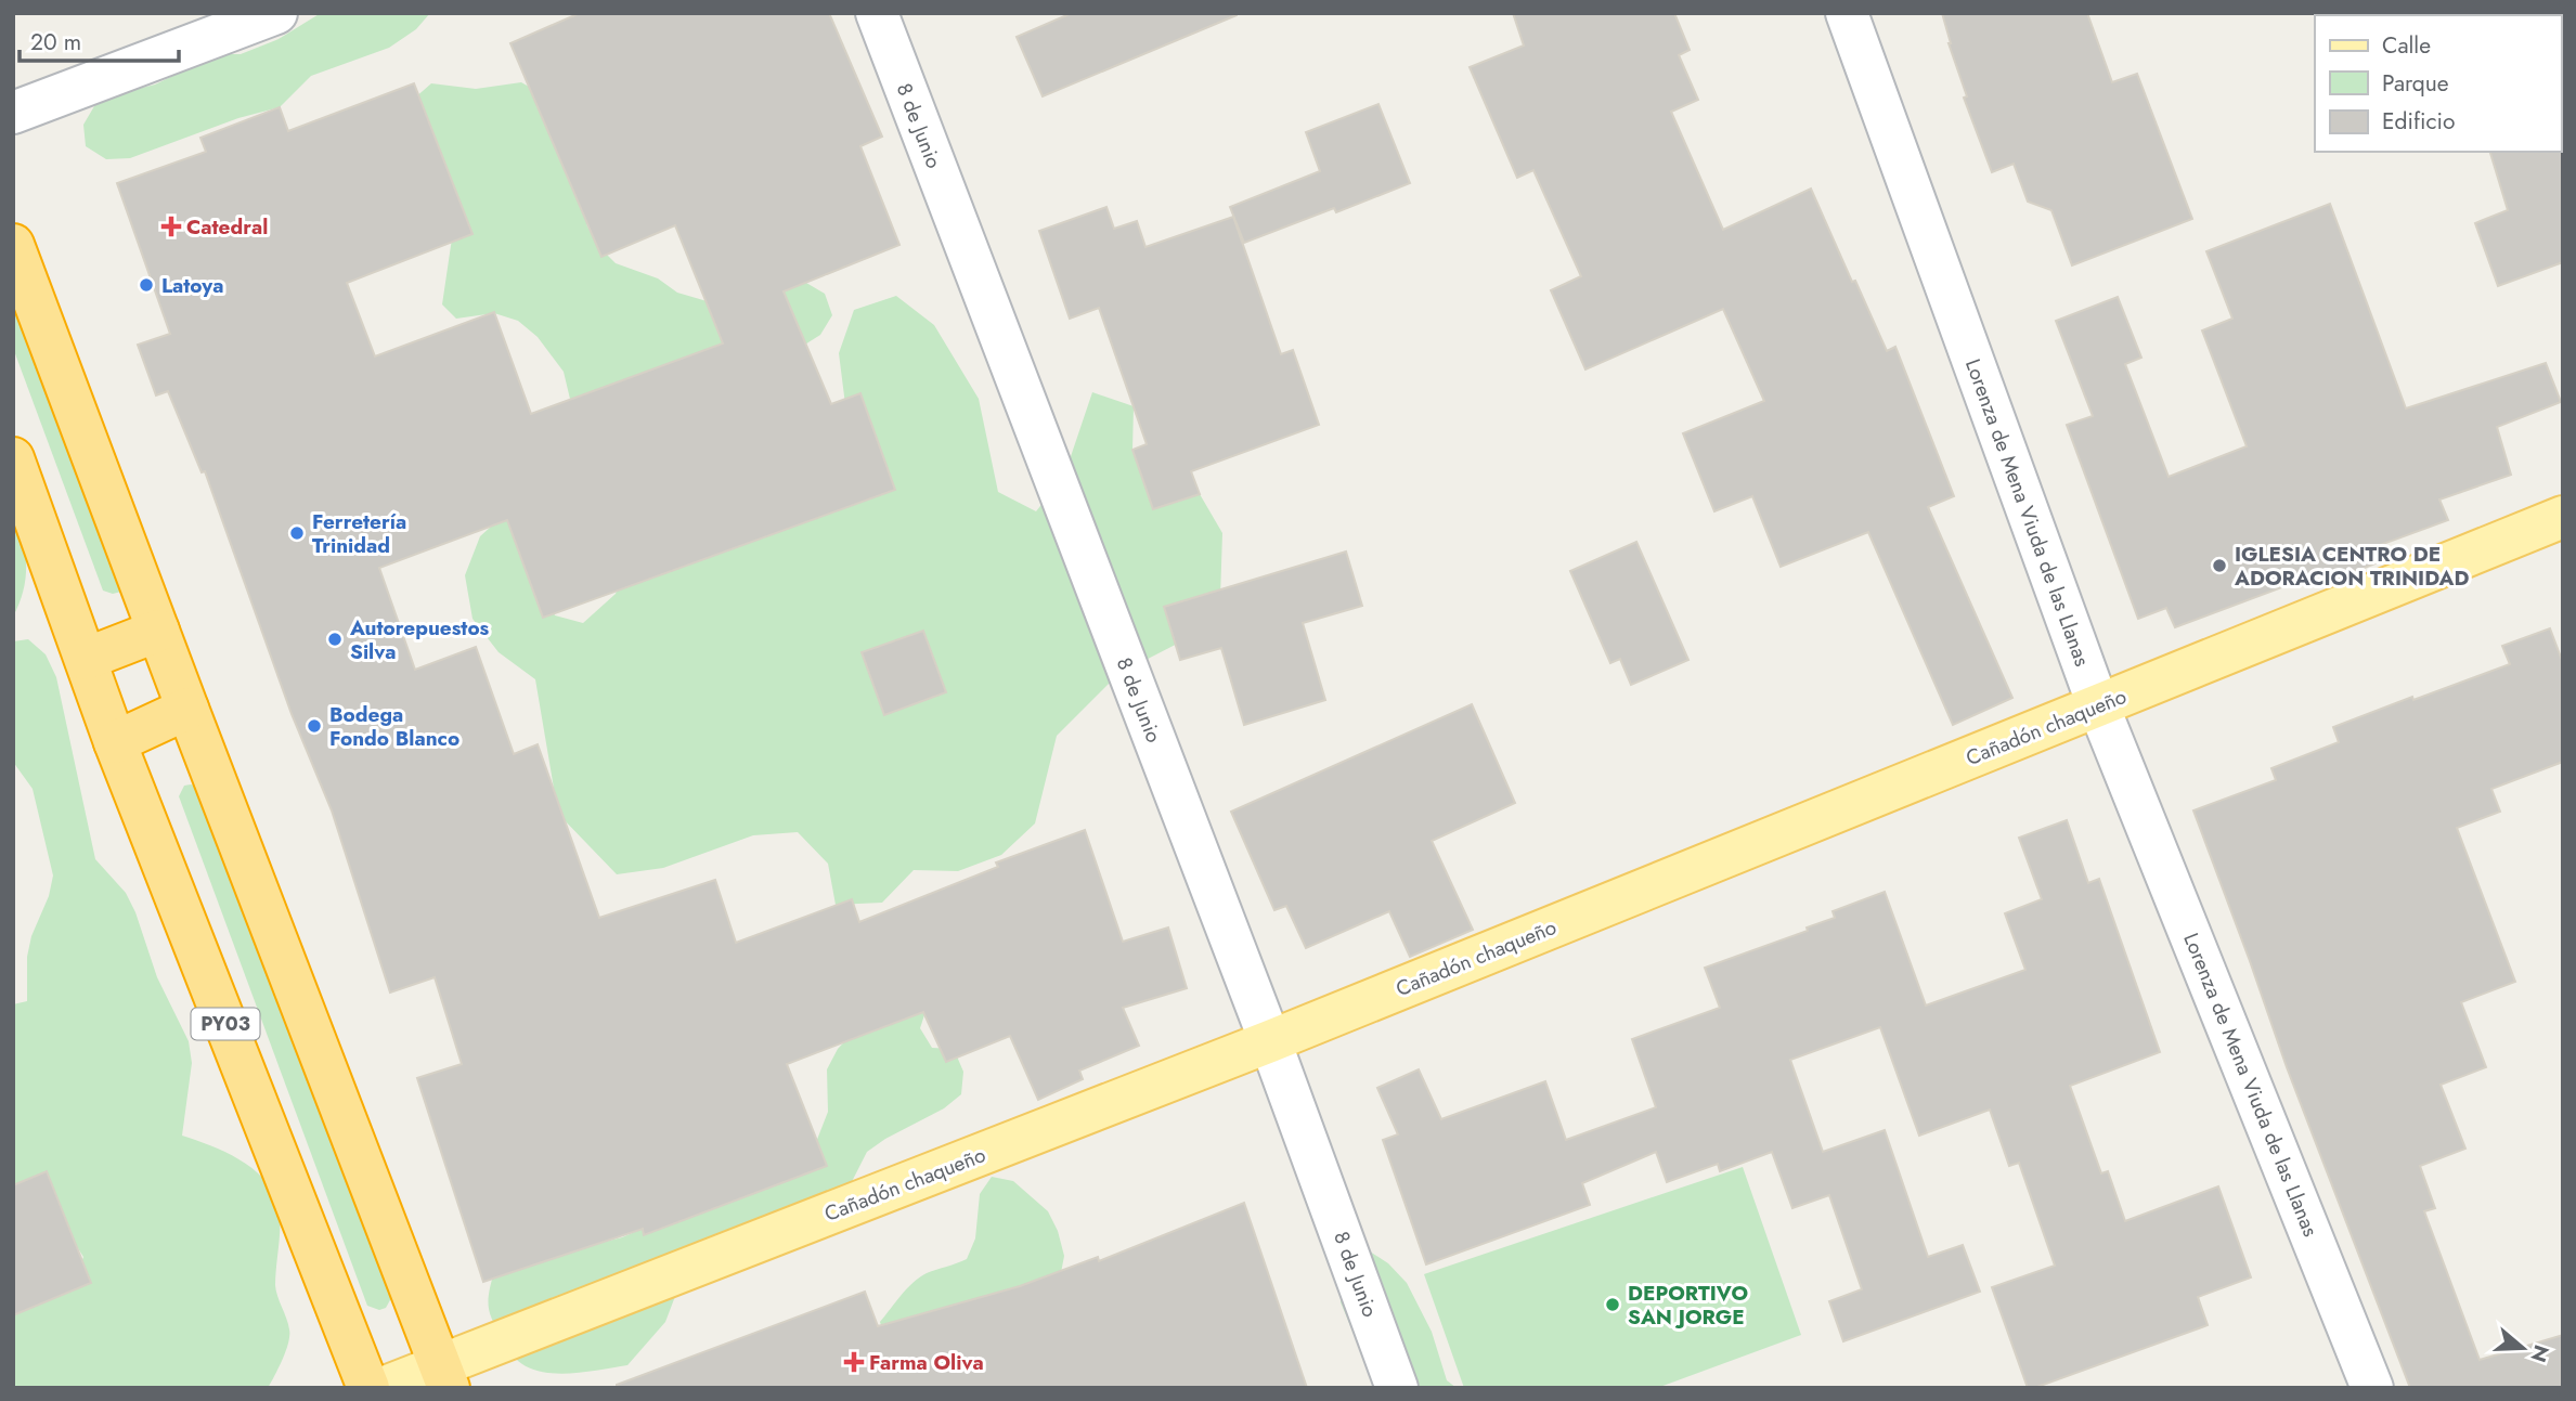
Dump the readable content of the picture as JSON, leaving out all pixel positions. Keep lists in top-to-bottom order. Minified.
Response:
{"streets":{"highway":["PY03"],"main road":["Cañadón chaqueño"],"street":["8 de Junio","Lorenza de Mena Viuda de las Llanas"]},"crossings":[["8 de Junio","Cañadón chaqueño"],["Lorenza de Mena Viuda de las Llanas","Cañadón chaqueño"],["Cañadón chaqueño","PY03"]],"places":{"health":["Catedral","Farma Oliva"],"other":["Latoya","Ferretería Trinidad","IGLESIA CENTRO DE ADORACION TRINIDAD","Autorepuestos Silva","Bodega Fondo Blanco","DEPORTIVO SAN JORGE"]},"legend":["Calle","Parque","Edificio"],"scale_bar":"20 m","north":"right"}
